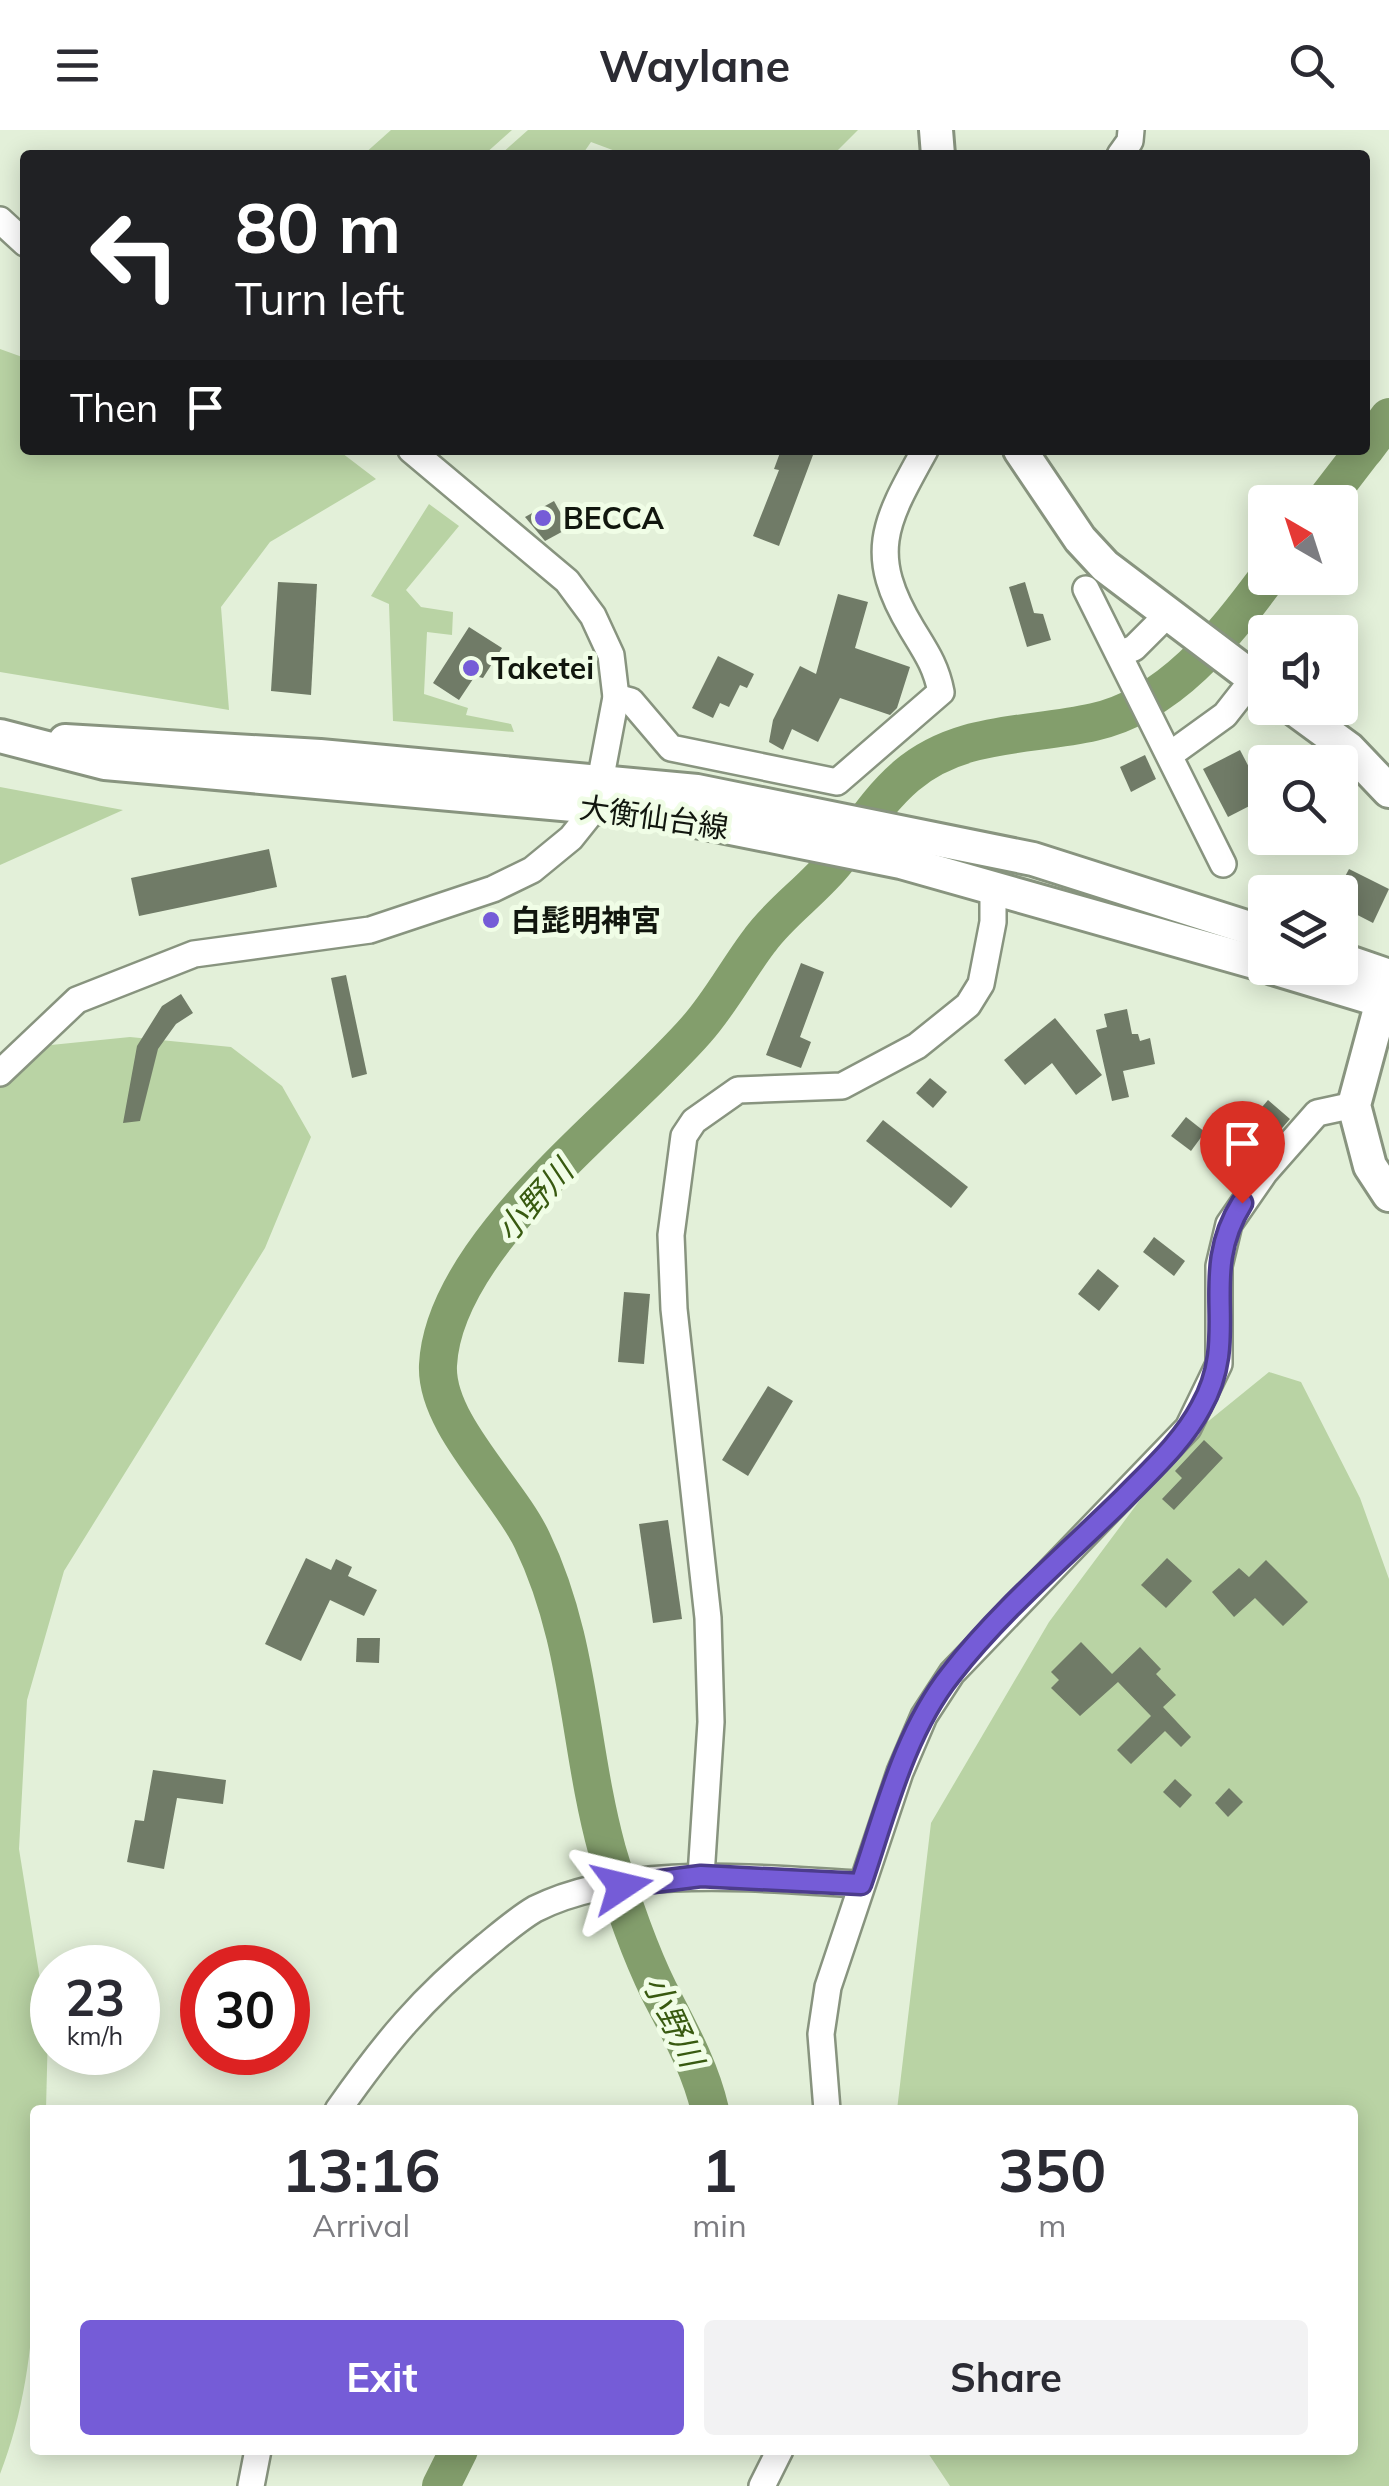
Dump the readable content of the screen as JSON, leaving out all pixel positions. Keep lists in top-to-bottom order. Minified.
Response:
{"streets":{"main road":["大衡仙台線"]},"water":["小野川"],"places":["BECCA","Taketei","白髭明神宮"],"north":"top left","page":{"header":"Waylane","turn":["80 m","Turn left"],"then":"Then","speed":"23 km/h","limit":"30","eta":["13:16","Arrival","1","min","350","m"],"buttons":["Exit","Share"]}}
